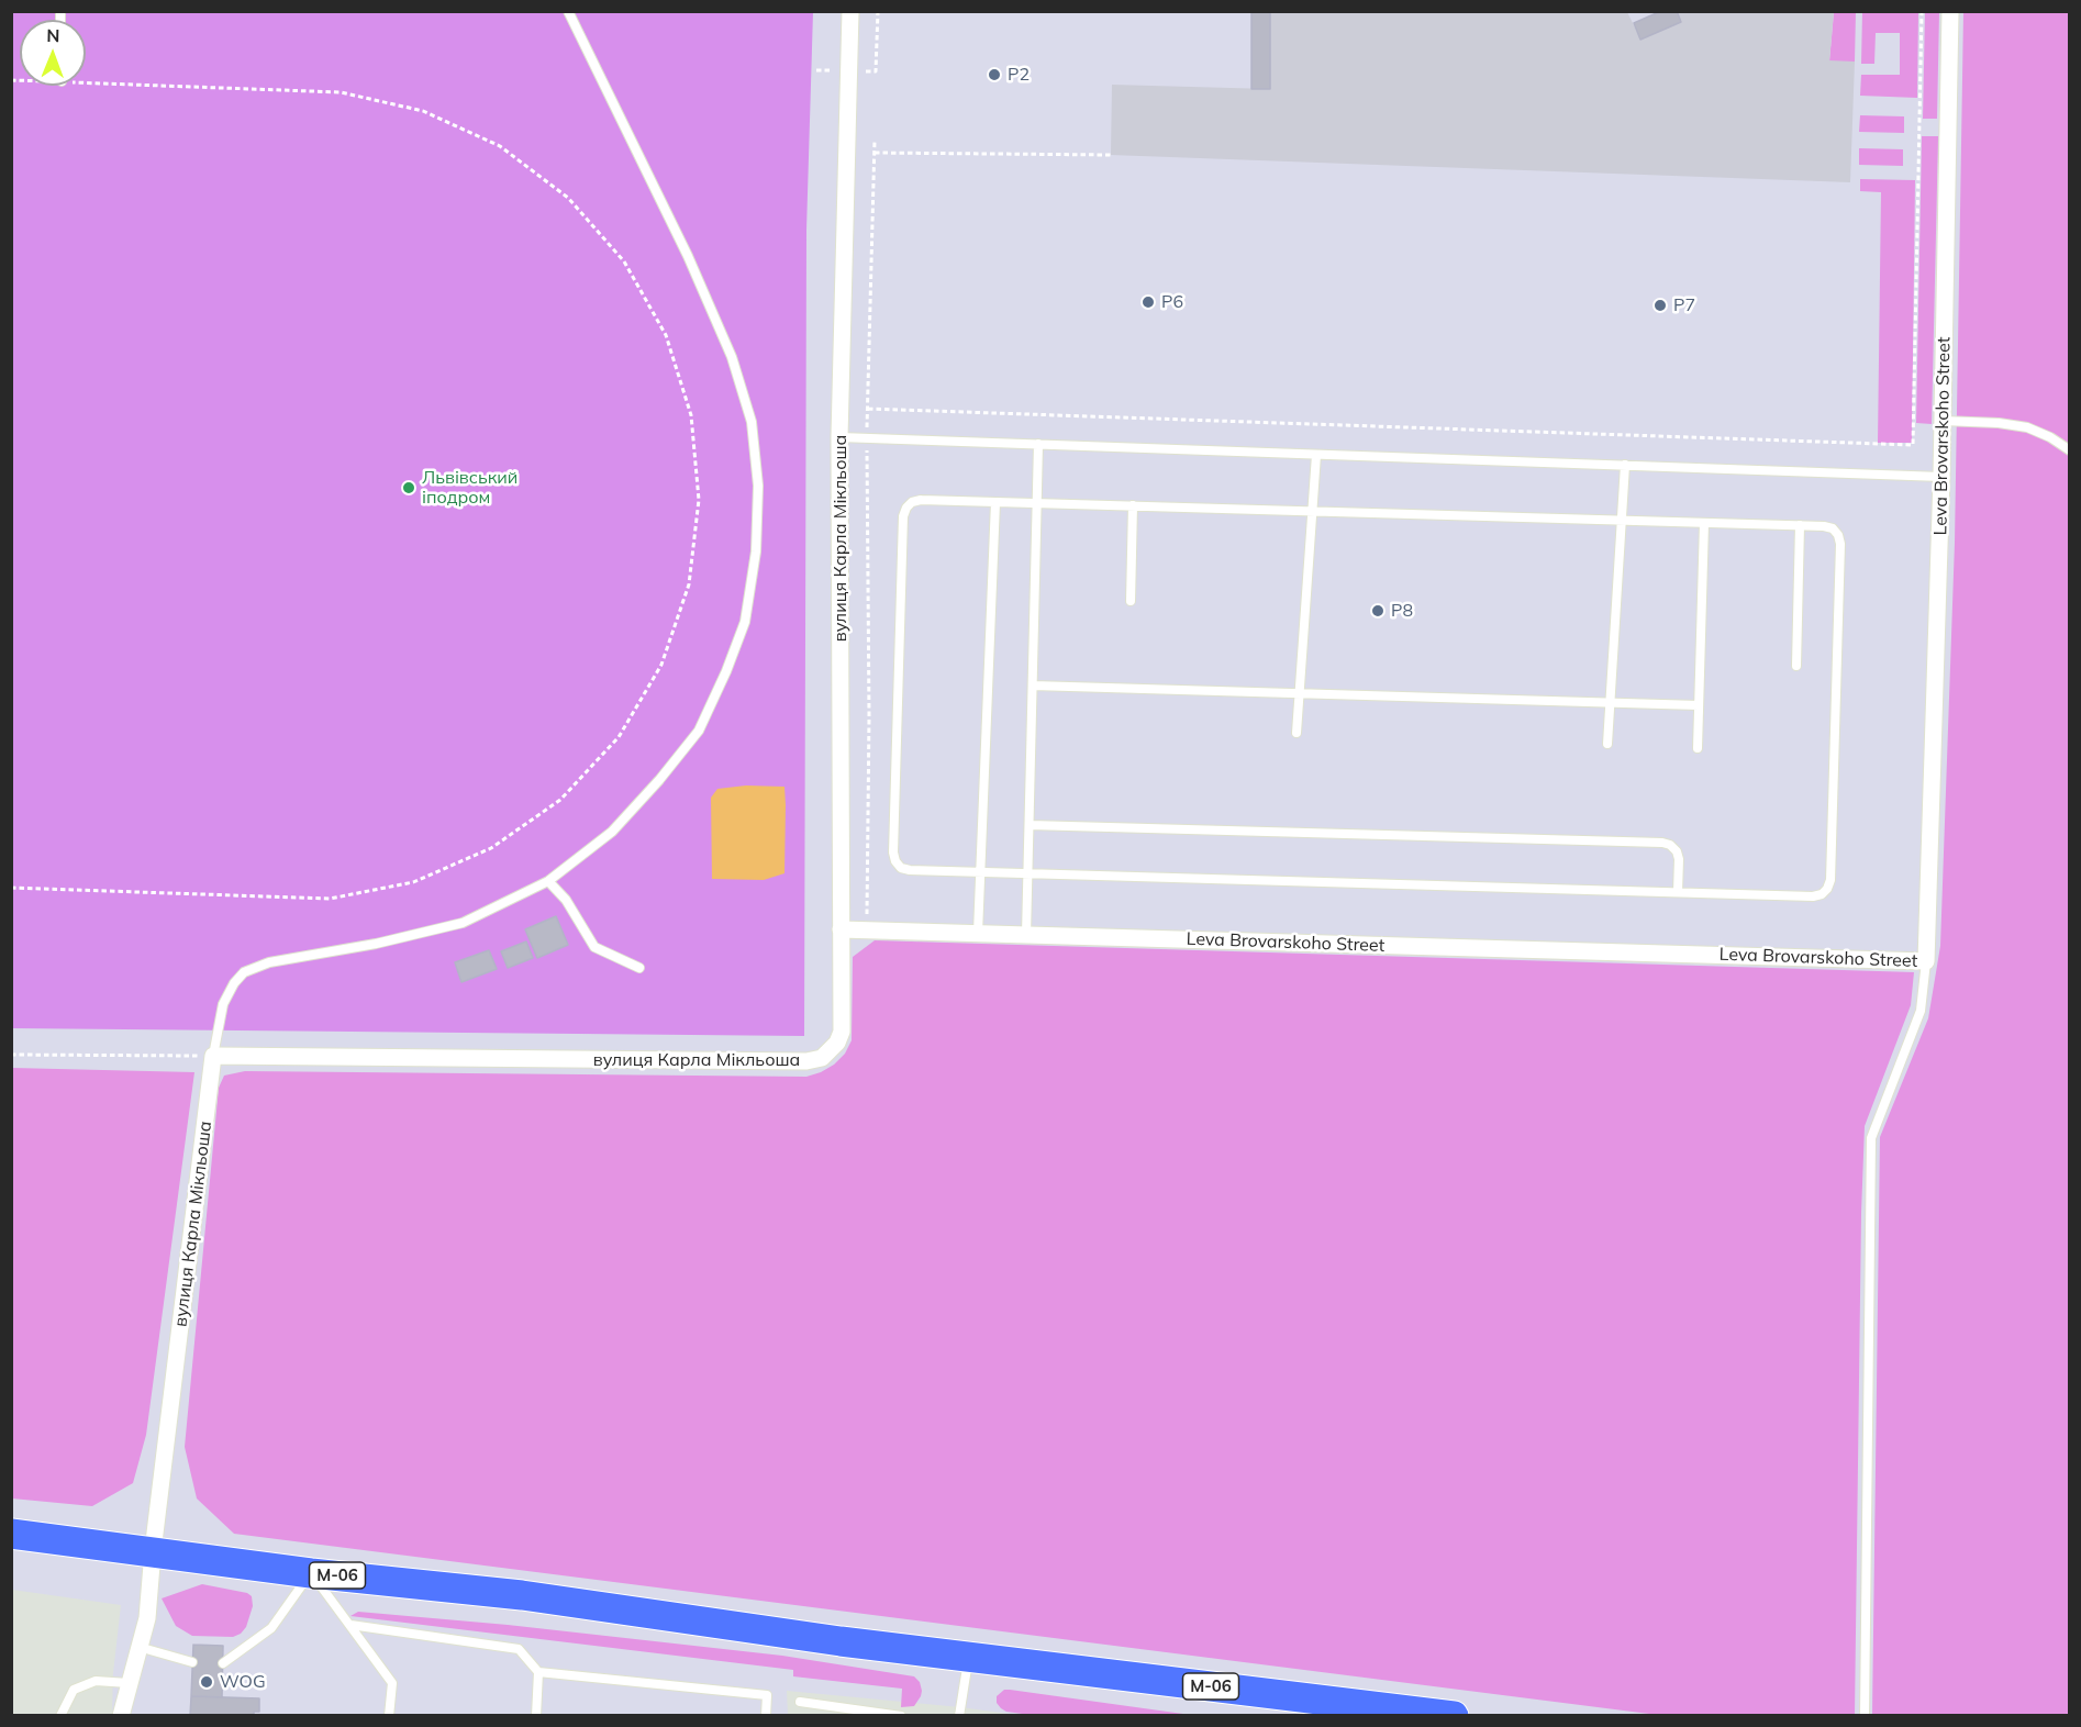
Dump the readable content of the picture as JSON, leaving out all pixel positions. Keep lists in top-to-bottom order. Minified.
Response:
{"streets":{"highway":["М-06"],"street":["Leva Brovarskoho Street","вулиця Карла Мікльоша"]},"crossings":[["Leva Brovarskoho Street","вулиця Карла Мікльоша"],["вулиця Карла Мікльоша","М-06"]],"places":["P2","P6","P7","Львівський іподром","P8","WOG"],"north":"top"}
